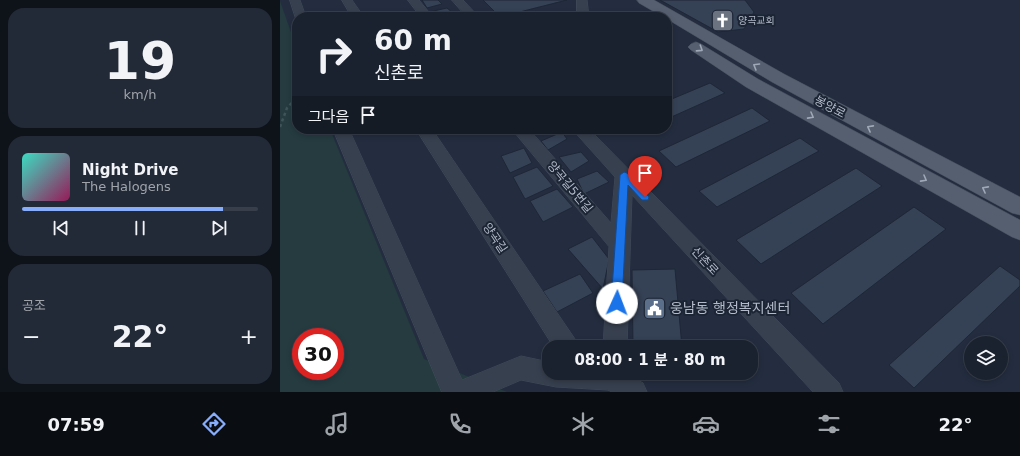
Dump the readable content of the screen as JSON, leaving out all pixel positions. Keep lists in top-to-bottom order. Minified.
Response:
{"streets":{"main road":["봉양로"],"street":["양곡길5번길","양곡길","신촌로"]},"places":{"church":["양곡교회"],"public building":["웅남동 행정복지센터"]},"page":{"tile":[["19","km/h"],"공조"],"turn":["60 m","신촌로"],"then":"그다음","song":["Night Drive","The Halogens"],"heat":["−","22°","+"],"limit":"30","trip":"08:00 · 1 분 · 80 m","tabs":["07:59","22°"]}}
